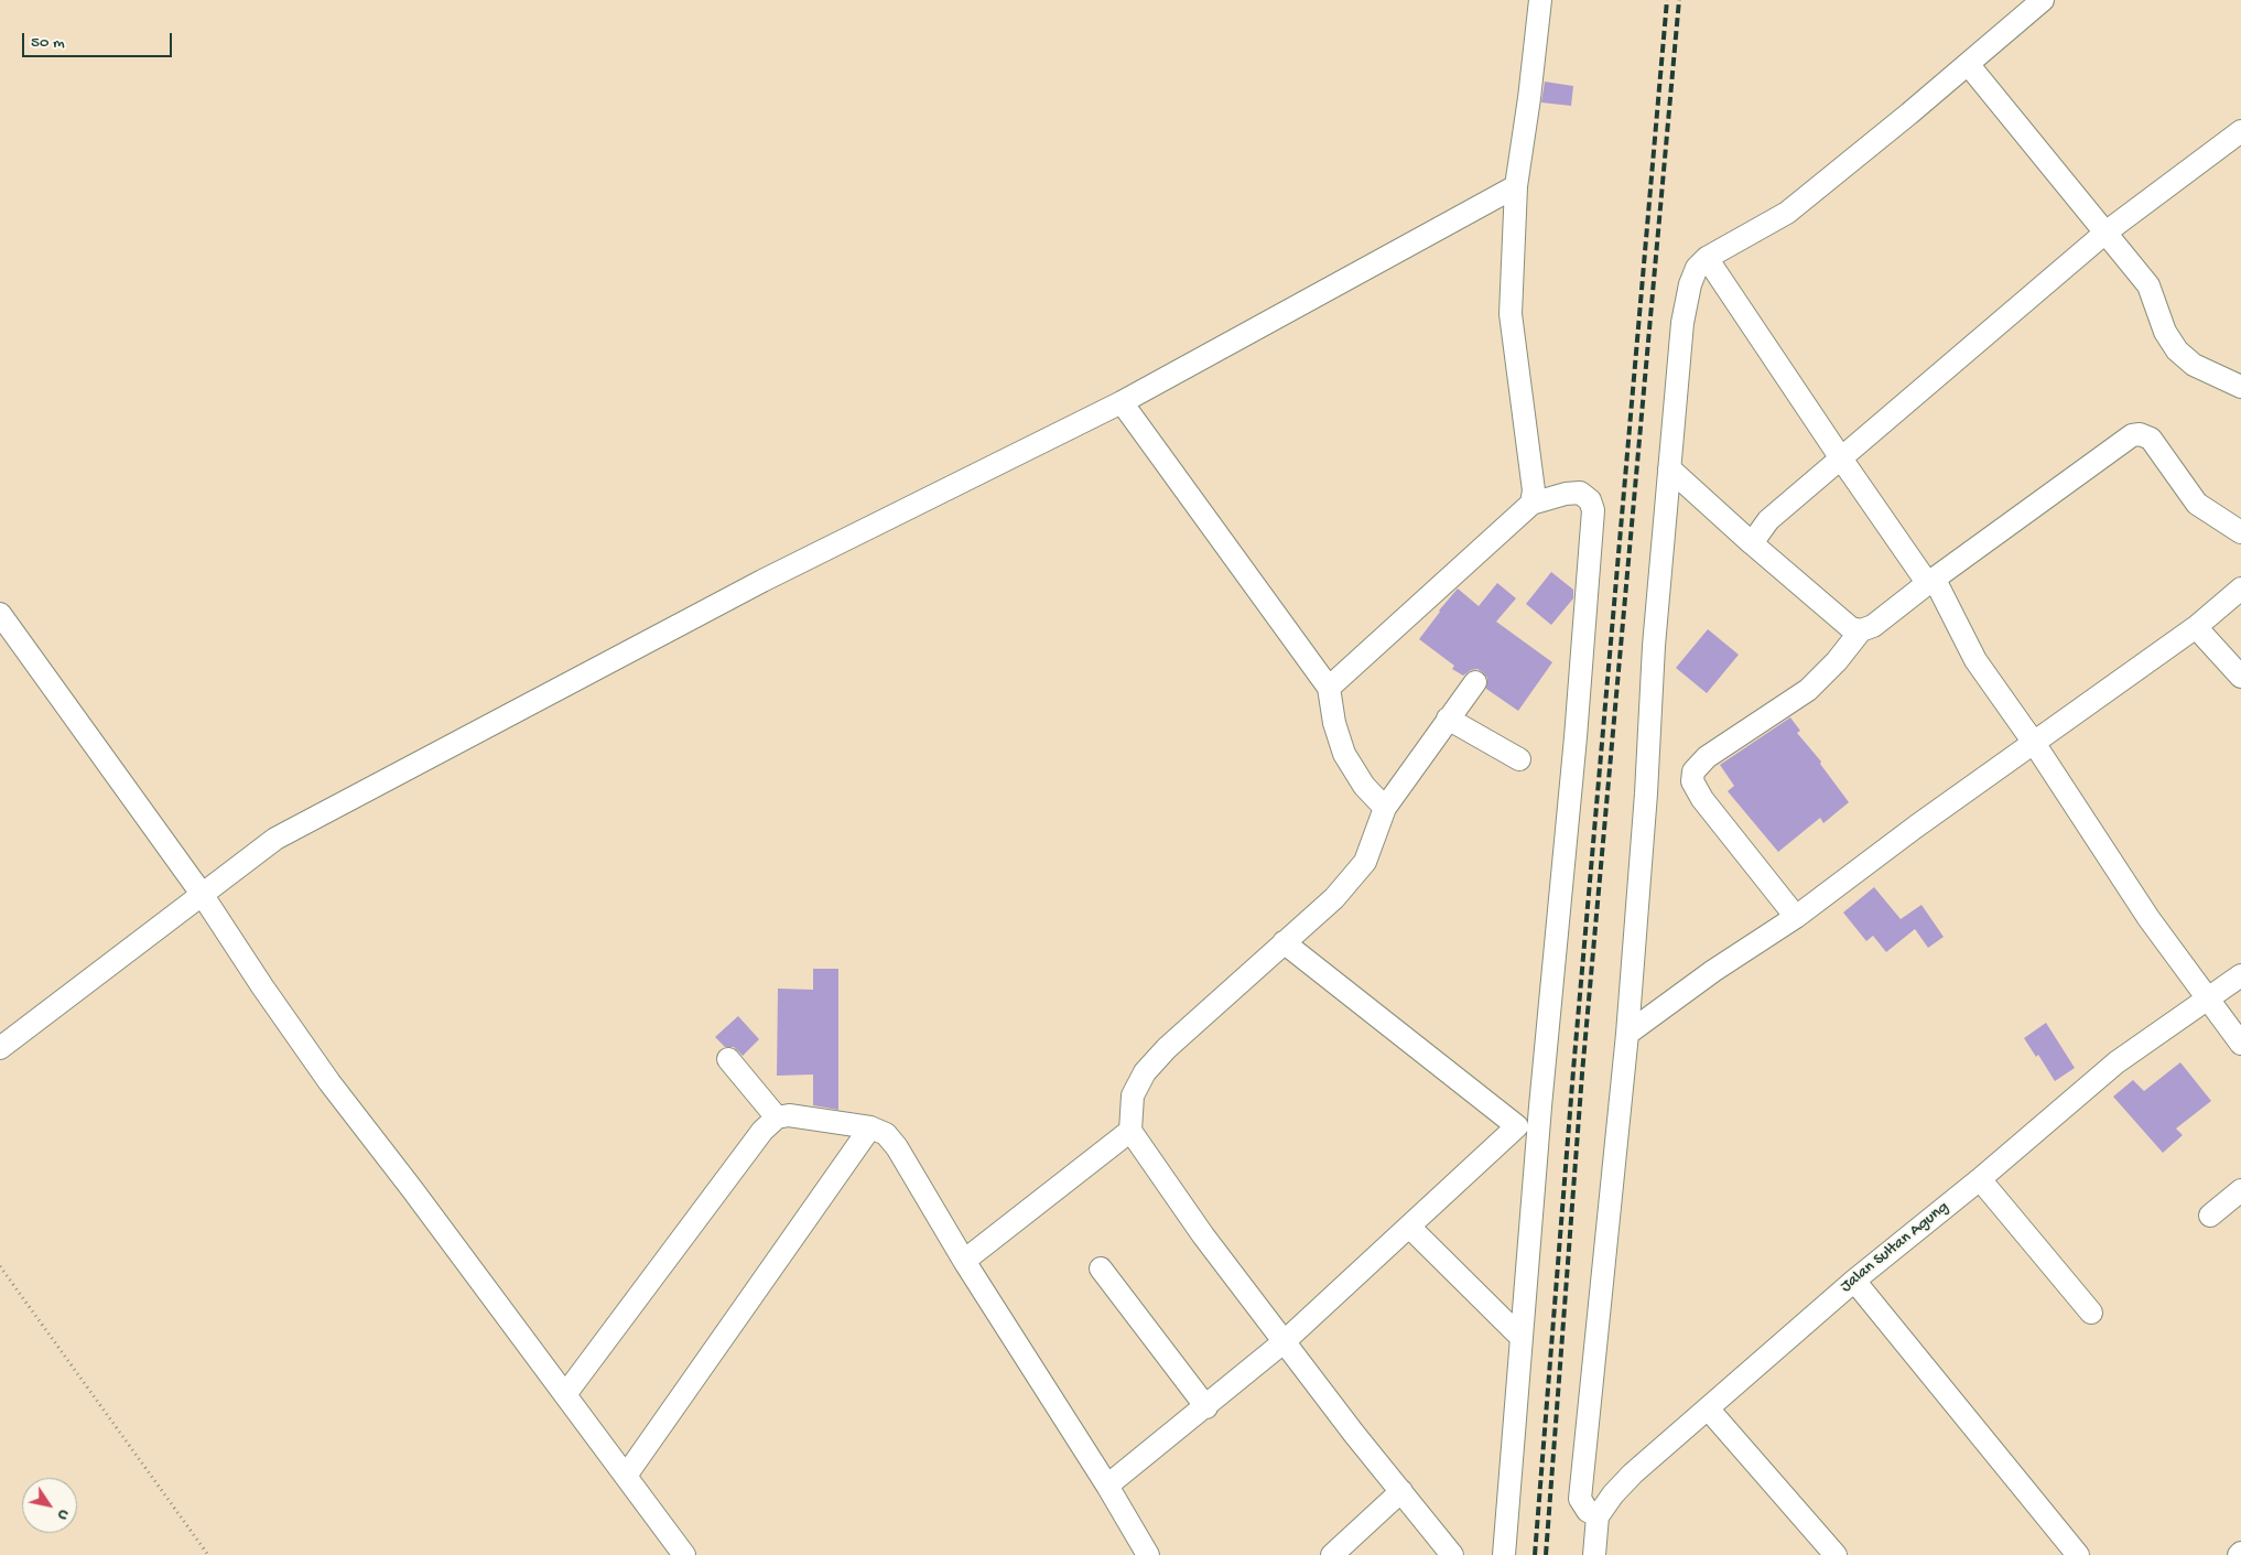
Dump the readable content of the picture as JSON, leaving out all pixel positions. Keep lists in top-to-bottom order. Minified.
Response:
{"streets":{"street":["Jalan Sultan Agung"]},"scale_bar":"50 m","north":"bottom right"}
